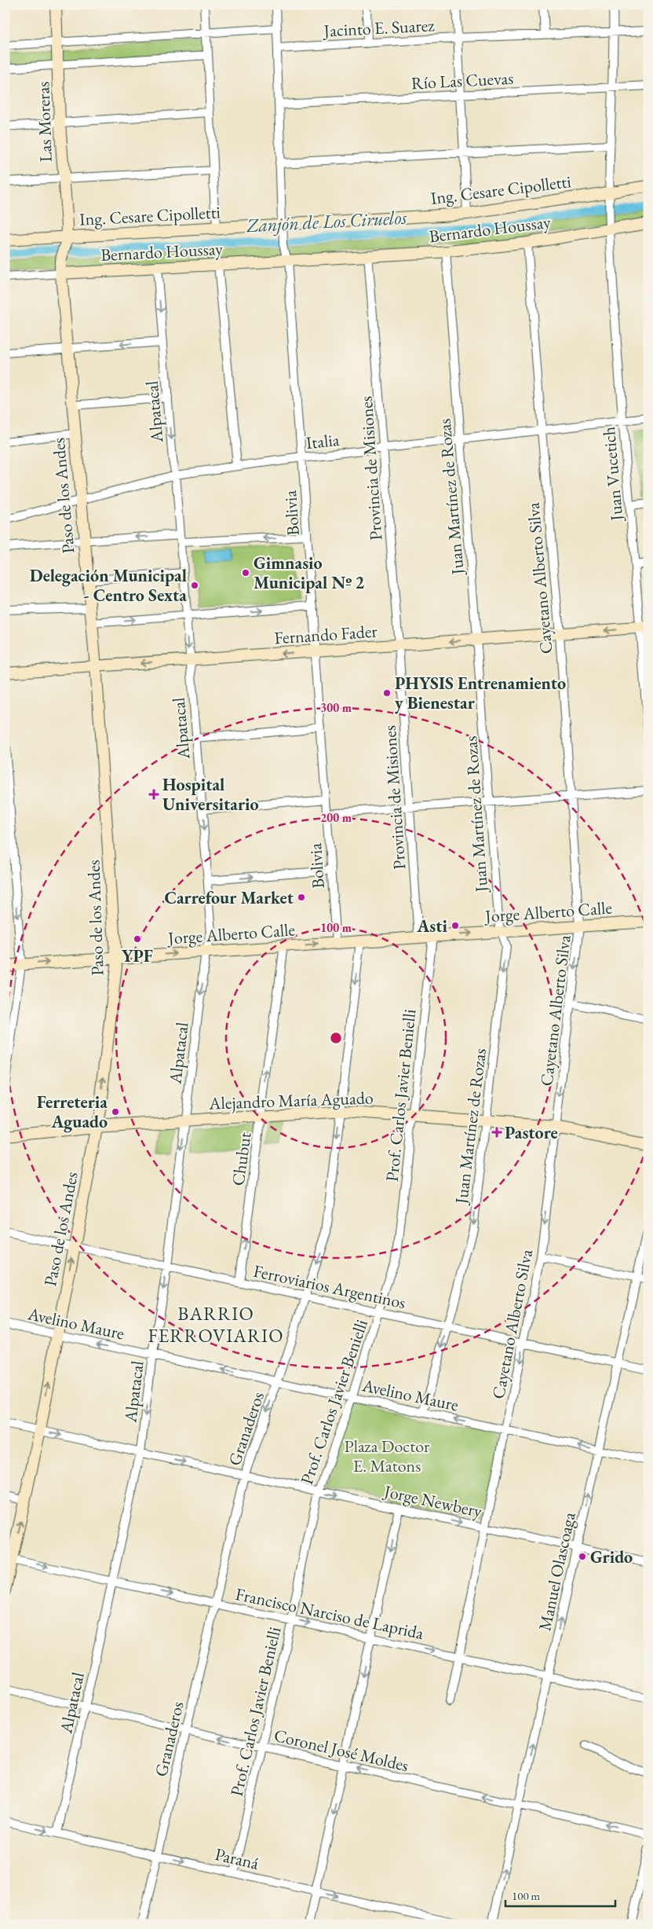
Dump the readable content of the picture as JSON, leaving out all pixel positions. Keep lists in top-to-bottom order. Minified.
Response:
{"streets":{"street":["Jacinto E. Suarez","Río Las Cuevas","Las Moreras","Ing. Cesare Cipolletti","Bernardo Houssay","Alpatacal","Italia","Provincia de Misiones","Juan Vucetich","Paso de los Andes","Juan Martínez de Rozas","Bolivia","Cayetano Alberto Silva","Fernando Fader","Jorge Alberto Calle","Prof. Carlos Javier Benielli","Alejandro María Aguado","Chubut","Ferroviarios Argentinos","Avelino Maure","Granaderos","Jorge Newbery","Manuel Olascoaga","Francisco Narciso de Laprida","Coronel José Moldes","Paraná"]},"crossings":[["Jacinto E. Suarez","Juan Vucetich"],["Jacinto E. Suarez","Bolivia"],["Río Las Cuevas","Juan Vucetich"],["Río Las Cuevas","Bolivia"],["Las Moreras","Ing. Cesare Cipolletti"],["Las Moreras","Paso de los Andes"],["Ing. Cesare Cipolletti","Juan Vucetich"],["Ing. Cesare Cipolletti","Paso de los Andes"],["Ing. Cesare Cipolletti","Bolivia"],["Bernardo Houssay","Alpatacal"],["Bernardo Houssay","Provincia de Misiones"],["Bernardo Houssay","Juan Vucetich"],["Bernardo Houssay","Paso de los Andes"],["Bernardo Houssay","Juan Martínez de Rozas"],["Bernardo Houssay","Bolivia"],["Bernardo Houssay","Cayetano Alberto Silva"],["Alpatacal","Italia"],["Alpatacal","Fernando Fader"],["Alpatacal","Jorge Alberto Calle"],["Alpatacal","Alejandro María Aguado"],["Alpatacal","Ferroviarios Argentinos"],["Alpatacal","Avelino Maure"],["Alpatacal","Jorge Newbery"],["Alpatacal","Francisco Narciso de Laprida"],["Alpatacal","Coronel José Moldes"],["Alpatacal","Paraná"],["Italia","Provincia de Misiones"],["Italia","Juan Vucetich"],["Italia","Paso de los Andes"],["Italia","Juan Martínez de Rozas"],["Italia","Bolivia"],["Italia","Cayetano Alberto Silva"],["Provincia de Misiones","Fernando Fader"],["Provincia de Misiones","Jorge Alberto Calle"],["Juan Vucetich","Fernando Fader"],["Paso de los Andes","Fernando Fader"],["Paso de los Andes","Jorge Alberto Calle"],["Paso de los Andes","Alejandro María Aguado"],["Paso de los Andes","Ferroviarios Argentinos"],["Paso de los Andes","Avelino Maure"],["Paso de los Andes","Jorge Newbery"],["Paso de los Andes","Francisco Narciso de Laprida"],["Juan Martínez de Rozas","Fernando Fader"],["Juan Martínez de Rozas","Jorge Alberto Calle"],["Juan Martínez de Rozas","Alejandro María Aguado"],["Juan Martínez de Rozas","Ferroviarios Argentinos"],["Juan Martínez de Rozas","Avelino Maure"],["Bolivia","Fernando Fader"],["Bolivia","Jorge Alberto Calle"],["Cayetano Alberto Silva","Fernando Fader"],["Cayetano Alberto Silva","Jorge Alberto Calle"],["Cayetano Alberto Silva","Alejandro María Aguado"],["Cayetano Alberto Silva","Ferroviarios Argentinos"],["Cayetano Alberto Silva","Avelino Maure"],["Cayetano Alberto Silva","Jorge Newbery"],["Cayetano Alberto Silva","Francisco Narciso de Laprida"],["Jorge Alberto Calle","Prof. Carlos Javier Benielli"],["Jorge Alberto Calle","Chubut"],["Jorge Alberto Calle","Granaderos"],["Prof. Carlos Javier Benielli","Alejandro María Aguado"],["Prof. Carlos Javier Benielli","Ferroviarios Argentinos"],["Prof. Carlos Javier Benielli","Avelino Maure"],["Prof. Carlos Javier Benielli","Jorge Newbery"],["Prof. Carlos Javier Benielli","Francisco Narciso de Laprida"],["Prof. Carlos Javier Benielli","Coronel José Moldes"],["Prof. Carlos Javier Benielli","Paraná"],["Alejandro María Aguado","Chubut"],["Alejandro María Aguado","Granaderos"],["Chubut","Ferroviarios Argentinos"],["Ferroviarios Argentinos","Granaderos"],["Ferroviarios Argentinos","Manuel Olascoaga"],["Avelino Maure","Granaderos"],["Avelino Maure","Manuel Olascoaga"],["Granaderos","Jorge Newbery"],["Granaderos","Francisco Narciso de Laprida"],["Granaderos","Coronel José Moldes"],["Granaderos","Paraná"],["Jorge Newbery","Manuel Olascoaga"],["Manuel Olascoaga","Francisco Narciso de Laprida"],["Manuel Olascoaga","Coronel José Moldes"]],"one_way":["Alpatacal","Juan Martínez de Rozas","Jorge Alberto Calle","Chubut","Avelino Maure","Granaderos","Jorge Newbery","Manuel Olascoaga","Francisco Narciso de Laprida","Coronel José Moldes","Paraná"],"districts":["BARRIO FERROVIARIO"],"water":["Zanjón de Los Ciruelos"],"parks":["Plaza Doctor E. Matons"],"places":{"other":["Gimnasio Municipal Nº 2","Delegación Municipal - Centro Sexta","PHYSIS Entrenamiento y Bienestar","Carrefour Market","Asti","YPF","Ferreteria Aguado","Grido"],"health":["Hospital Universitario","Pastore"]},"scale_bar":"100 m","rings":["300 m","200 m","100 m"]}
